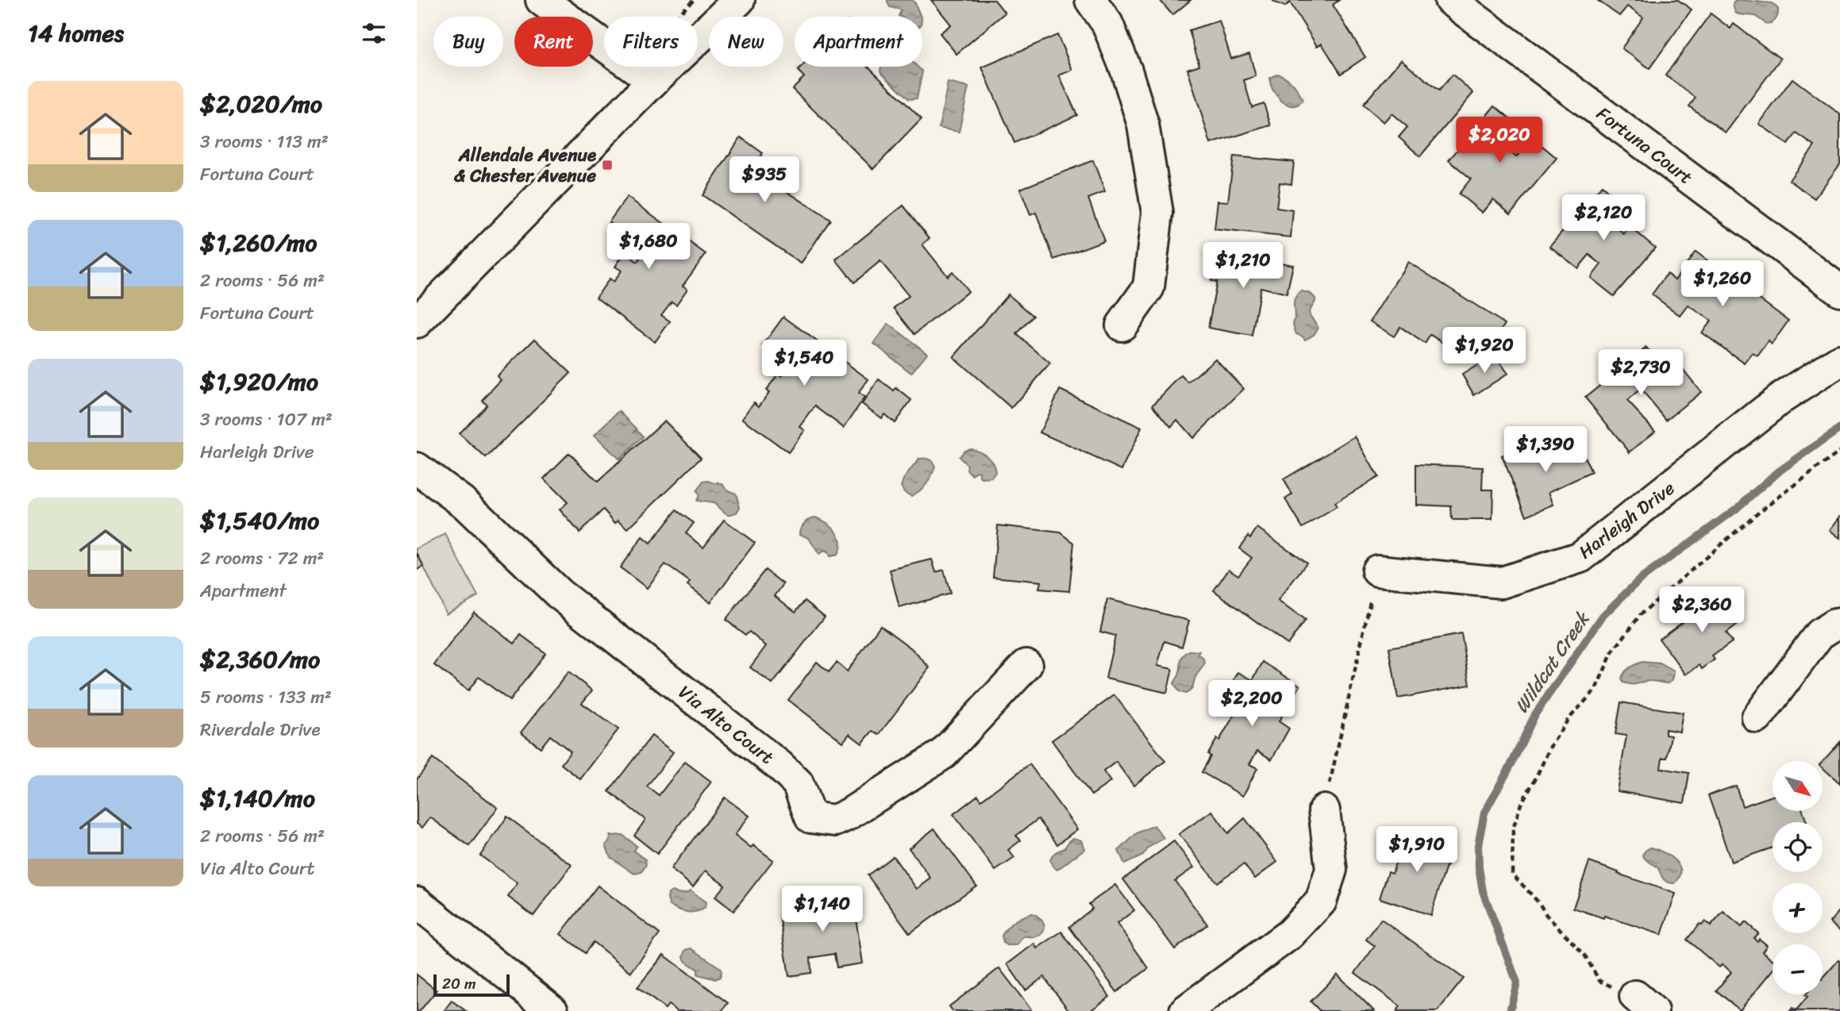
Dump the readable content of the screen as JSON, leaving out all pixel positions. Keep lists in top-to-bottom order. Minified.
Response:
{"streets":{"street":["Fortuna Court","Harleigh Drive","Via Alto Court"]},"water":["Wildcat Creek"],"places":{"transit":["Allendale Avenue & Chester Avenue"]},"scale_bar":"20 m","north":"bottom right","page":{"heading":"14 homes","chip":["Buy","Rent","Filters","New","Apartment"],"list":[{"name":"$2,020/mo","note":"3 rooms · 113 m² · Fortuna Court"},{"name":"$1,260/mo","note":"2 rooms · 56 m² · Fortuna Court"},{"name":"$1,920/mo","note":"3 rooms · 107 m² · Harleigh Drive"},{"name":"$1,540/mo","note":"2 rooms · 72 m² · Apartment"},{"name":"$2,360/mo","note":"5 rooms · 133 m² · Riverdale Drive"},{"name":"$1,140/mo","note":"2 rooms · 56 m² · Via Alto Court"}],"price":["$2,020","$935","$2,120","$1,680","$1,210","$1,260","$1,920","$1,540","$2,730","$1,390","$2,360","$2,200","$1,910","$1,140"],"map_buttons":["+","−"],"scale":"20 m"}}
